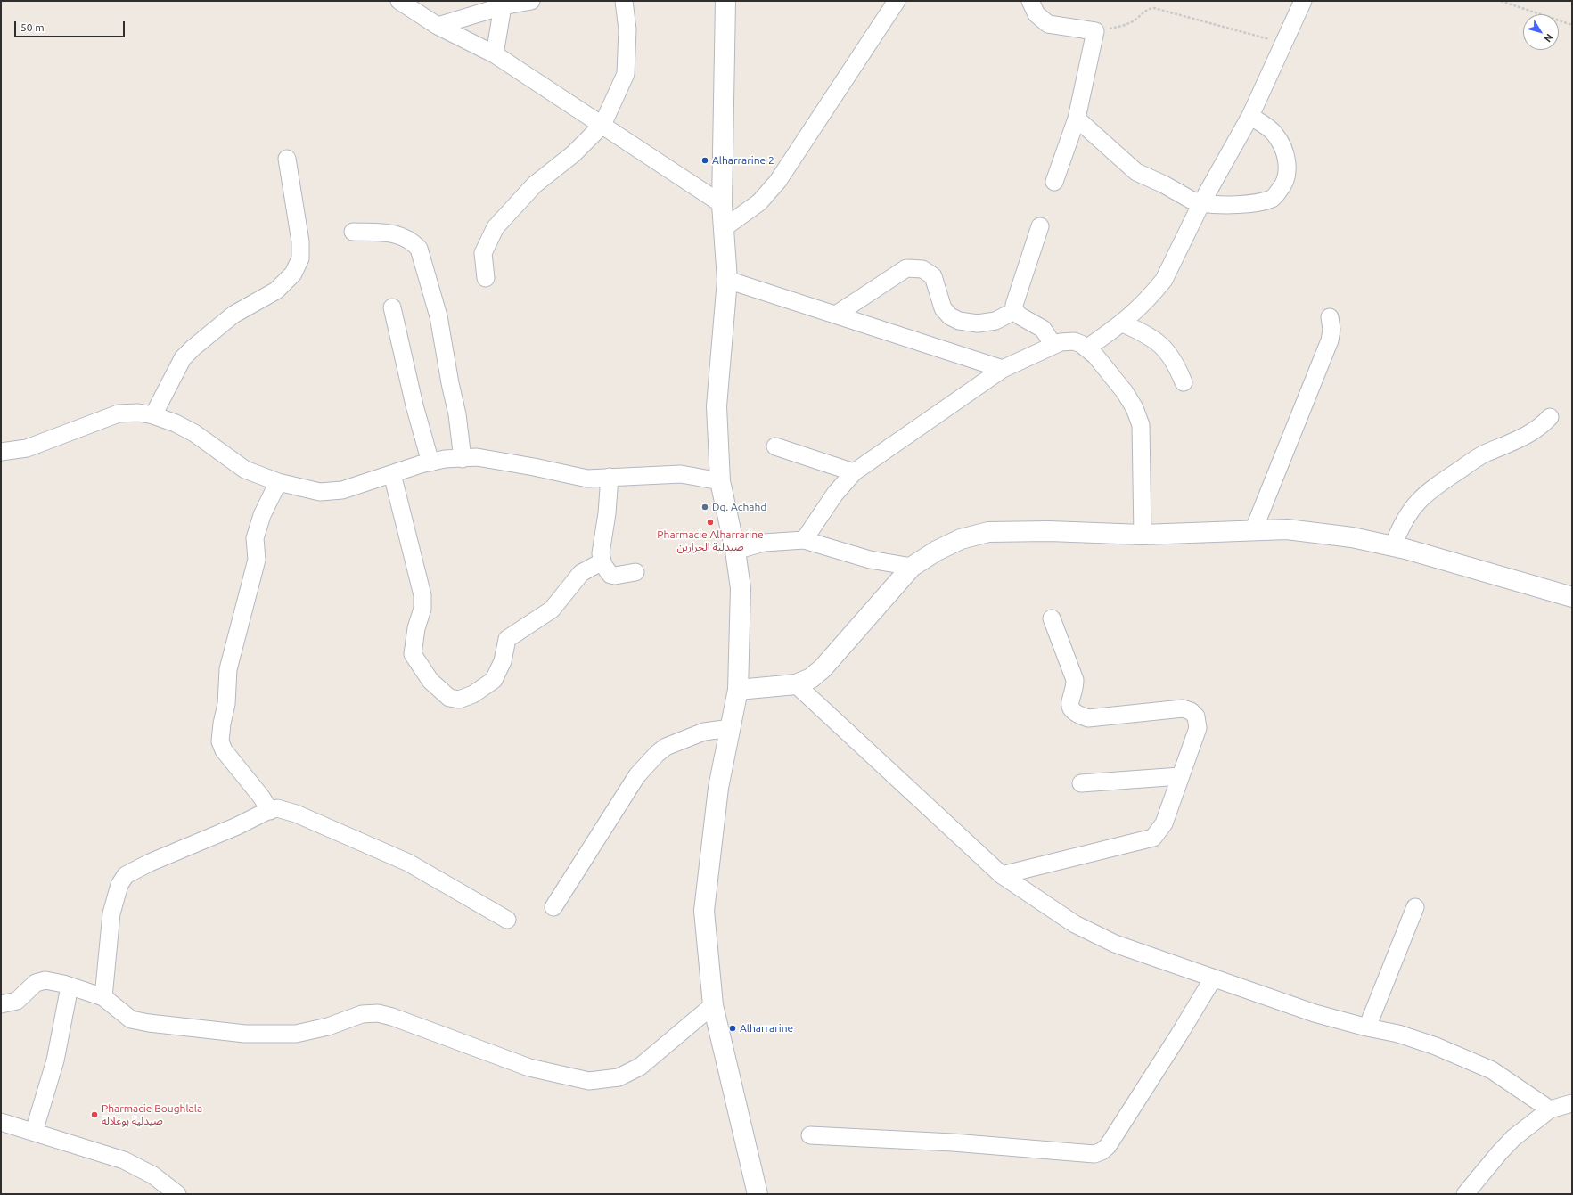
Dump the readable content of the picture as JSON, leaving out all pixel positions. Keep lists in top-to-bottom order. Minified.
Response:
{"places":["Alharrarine 2","Dg. Achahd","Pharmacie Alharrarine صيدلية الحرارين","Alharrarine","Pharmacie Boughlala صيدلية بوغلالة"],"scale_bar":"50 m","north":"bottom right"}
